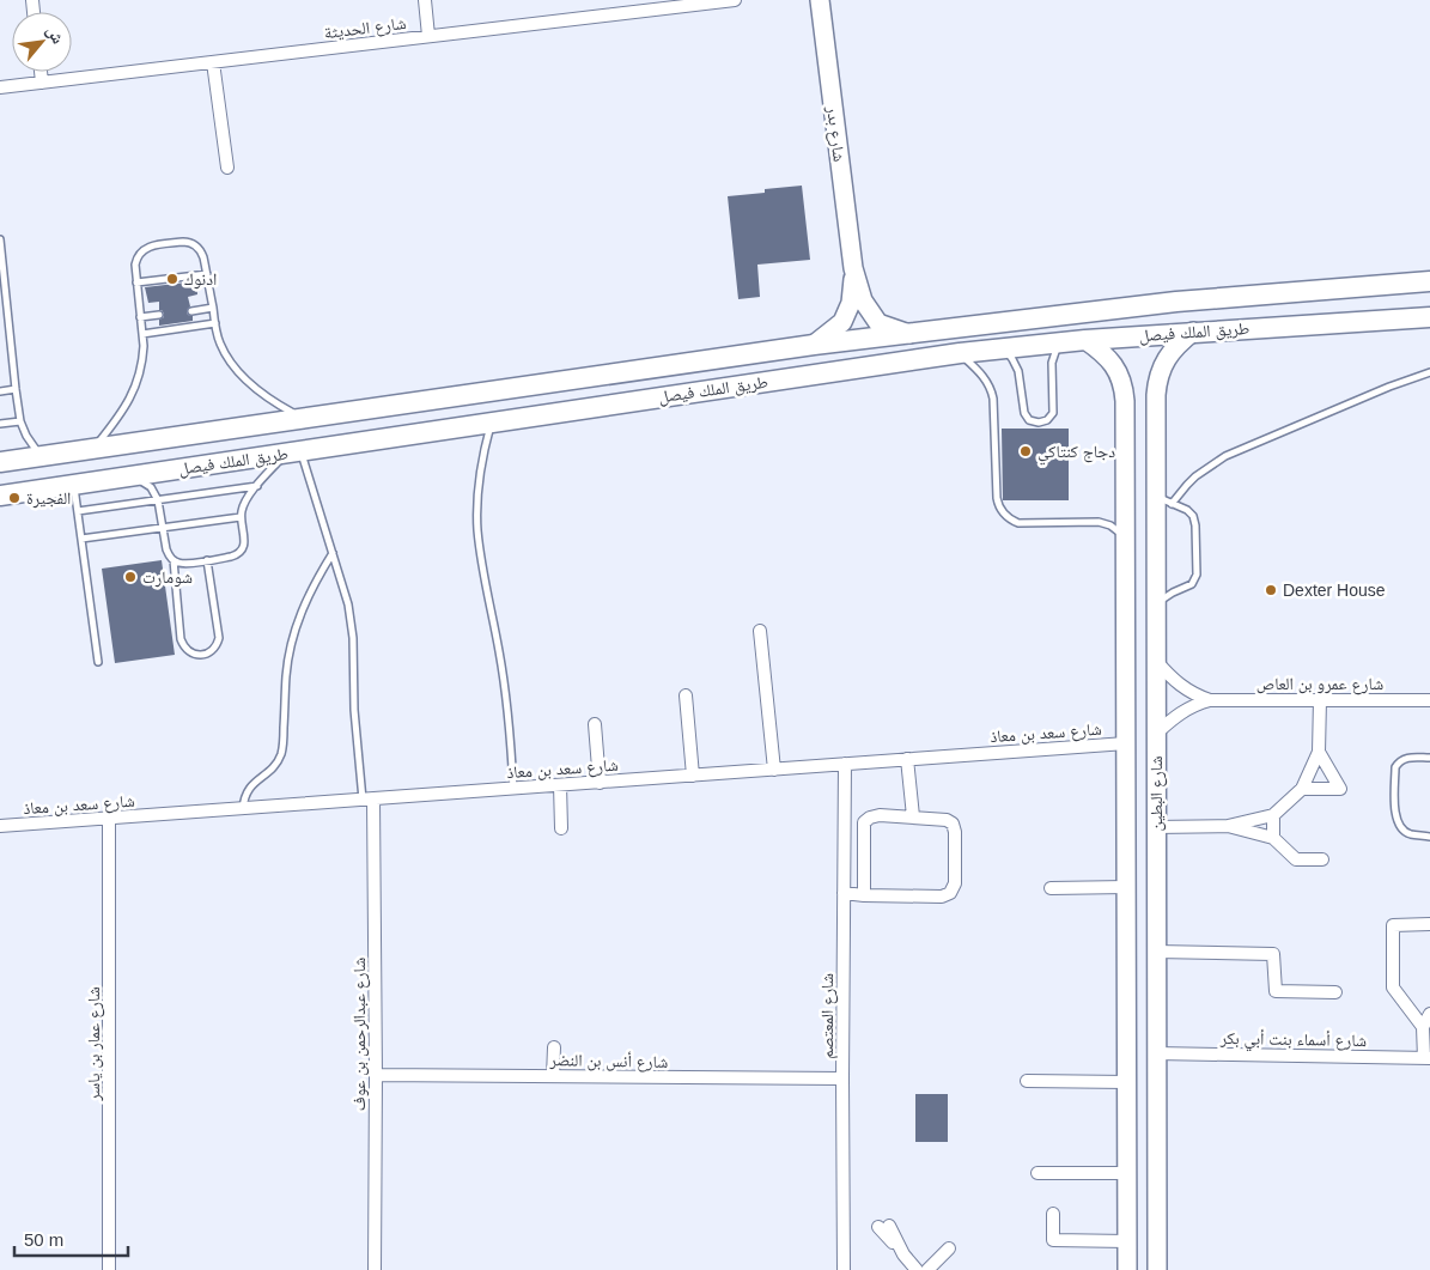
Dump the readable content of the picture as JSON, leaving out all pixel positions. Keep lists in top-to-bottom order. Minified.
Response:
{"streets":{"main road":["طريق الملك فيصل"],"street":["شارع الحديثة","شارع بدر","شارع عمرو بن العاص","شارع سعد بن معاذ","شارع البطين","شارع المعتصم","شارع عبدالرحمن بن عوف","شارع أسماء بنت أبي بكر","شارع عمار بن ياسر","شارع أنس بن النضر"]},"crossings":[["شارع بدر","طريق الملك فيصل"],["طريق الملك فيصل","شارع البطين"],["شارع عمرو بن العاص","شارع البطين"],["شارع سعد بن معاذ","شارع البطين"],["شارع سعد بن معاذ","شارع المعتصم"],["شارع سعد بن معاذ","شارع عبدالرحمن بن عوف"],["شارع سعد بن معاذ","شارع عمار بن ياسر"],["شارع البطين","شارع أسماء بنت أبي بكر"],["شارع المعتصم","شارع أنس بن النضر"],["شارع عبدالرحمن بن عوف","شارع أنس بن النضر"]],"places":["ادنوك","دجاج كنتاكي","الفجيرة","شومارت","Dexter House"],"scale_bar":"50 m","north":"top right"}
